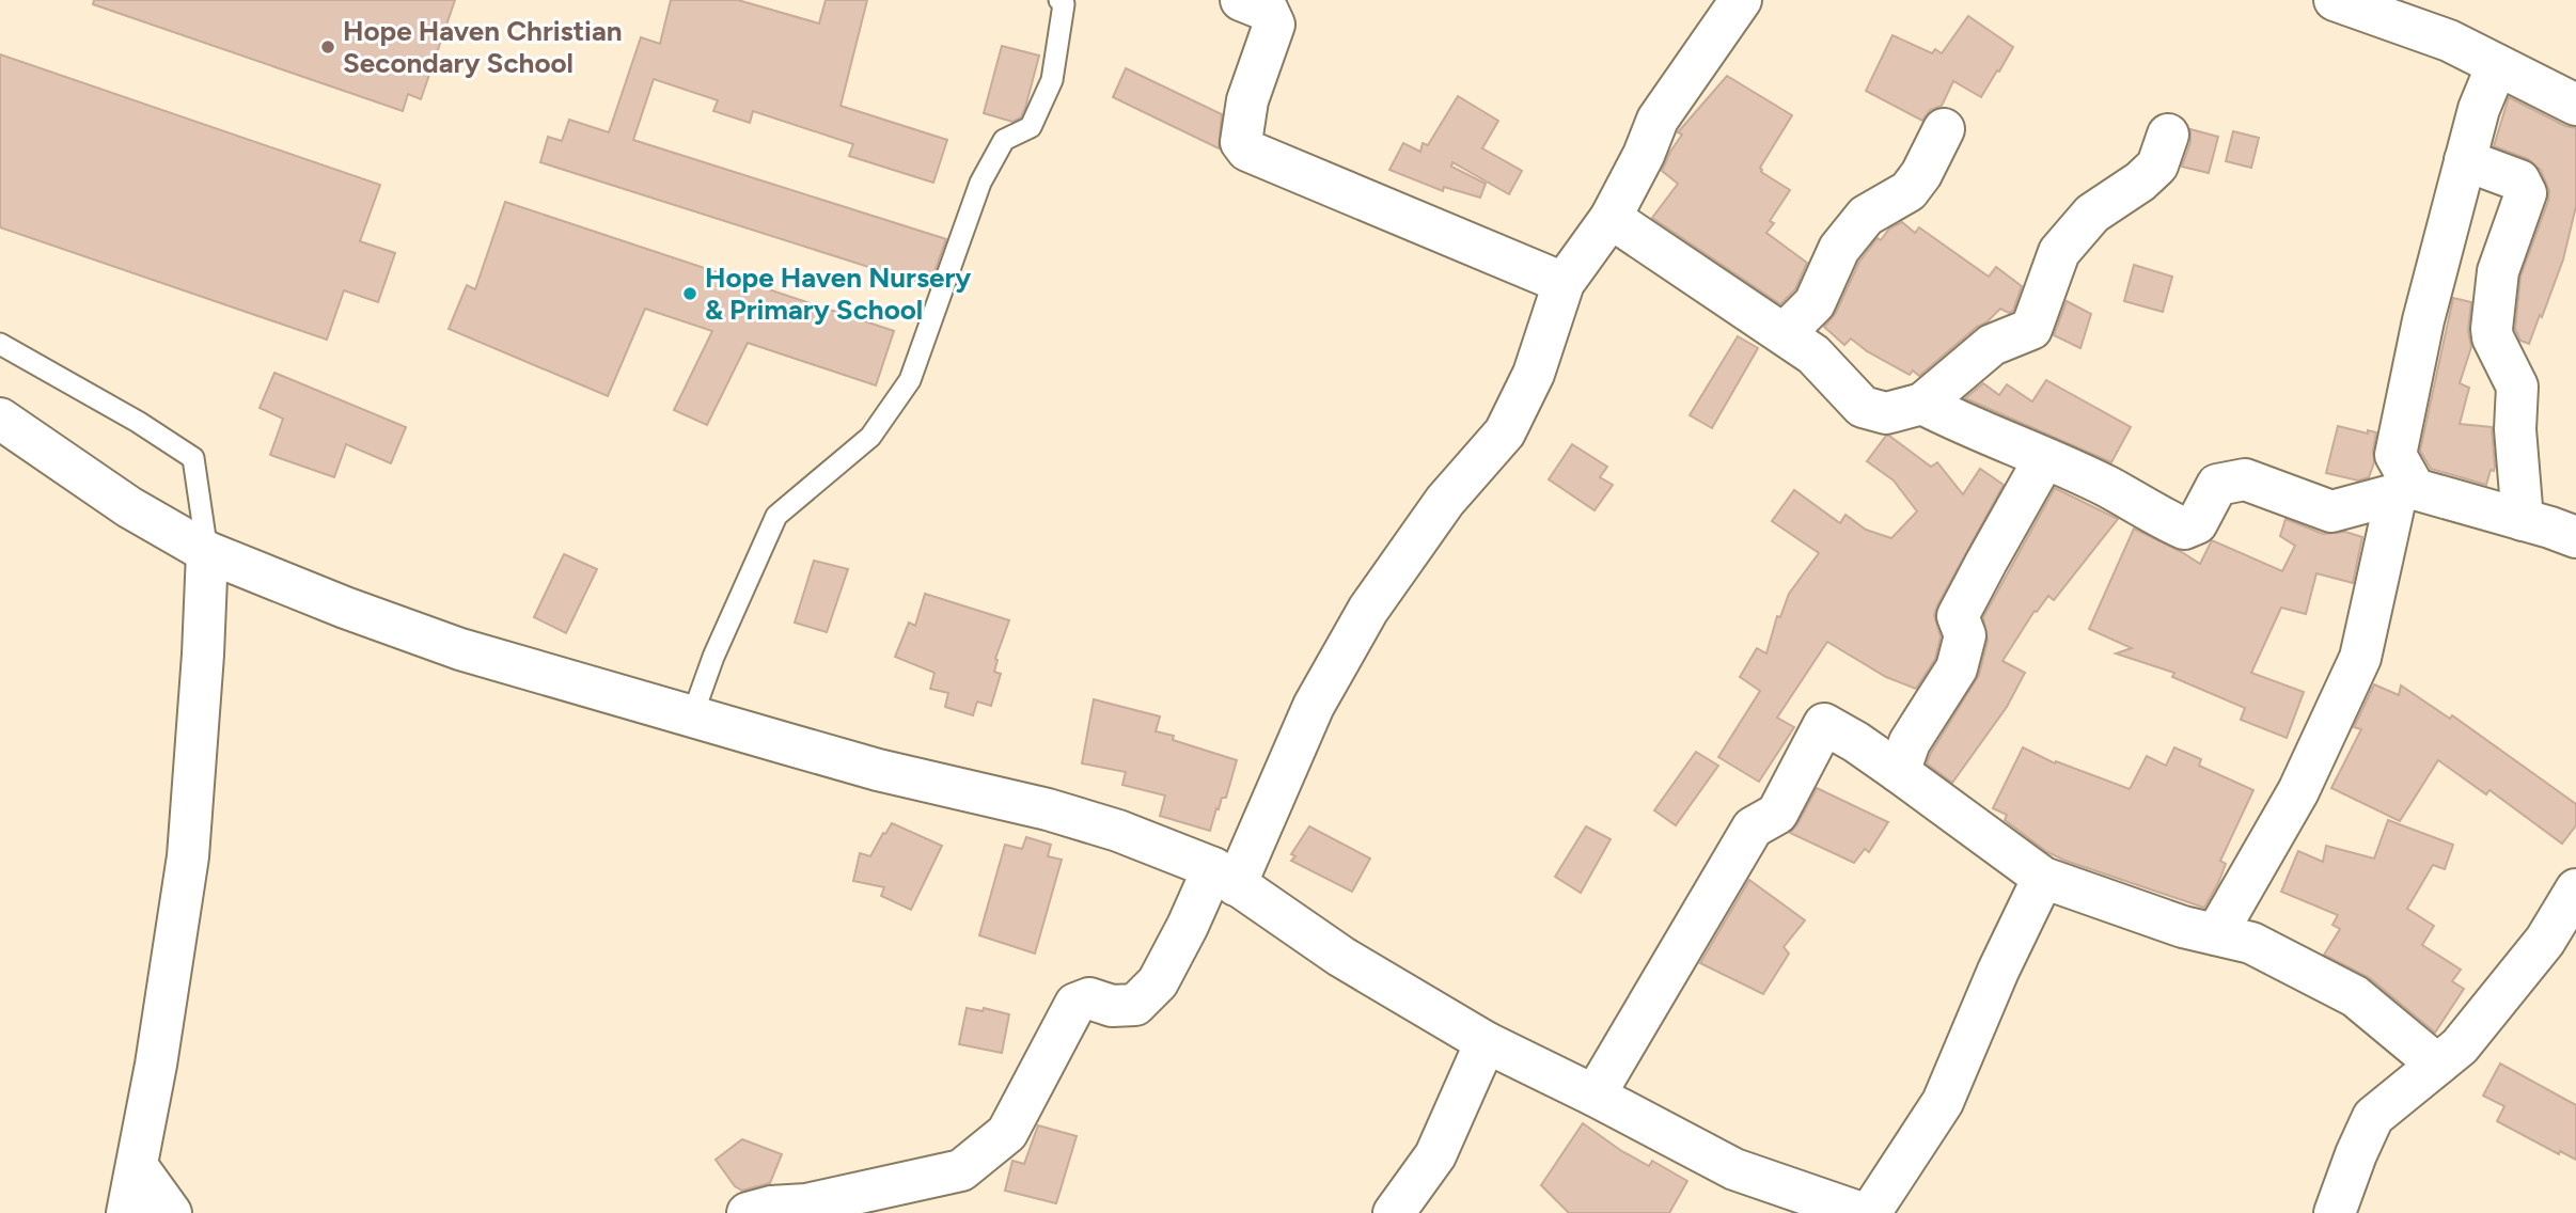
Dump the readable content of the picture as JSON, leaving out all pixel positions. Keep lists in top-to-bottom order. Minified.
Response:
{"places":["Hope Haven Christian Secondary School","Hope Haven Nursery & Primary School"]}
